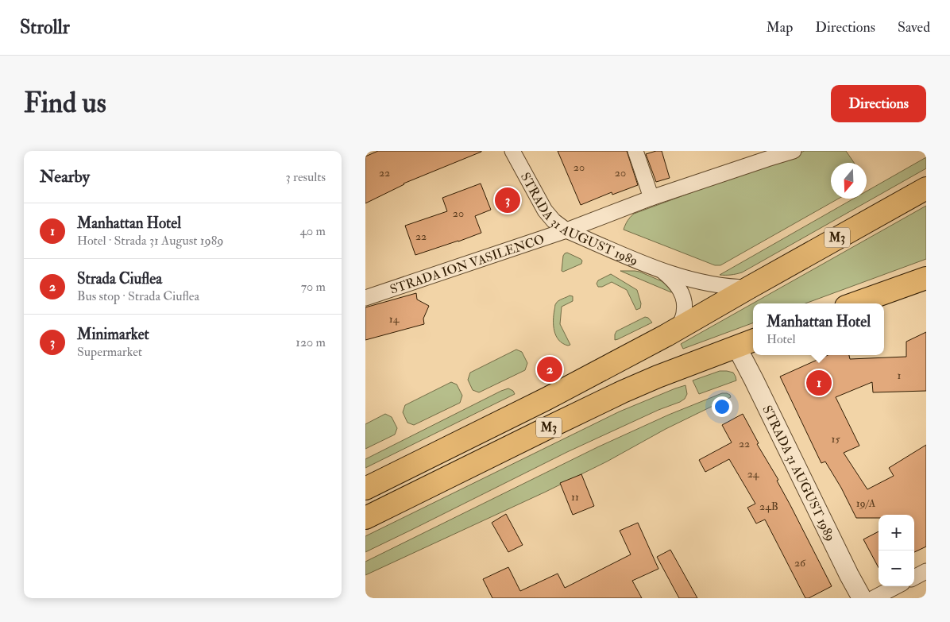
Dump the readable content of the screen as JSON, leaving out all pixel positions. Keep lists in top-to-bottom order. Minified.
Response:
{"streets":{"highway":["M3"],"street":["STRADA 31 AUGUST 1989","STRADA ION VASILENCO"]},"crossings":[["STRADA 31 AUGUST 1989","M3"],["STRADA 31 AUGUST 1989","STRADA ION VASILENCO"]],"house_numbers":["20","22","20","20","22","14","1","15","22","24","11","19/A","24B","26"],"north":"bottom","page":{"header":"Strollr","nav":["Map","Directions","Saved"],"buttons":"Directions","title":"Find us","heading":["Nearby","3 results"],"pins":["3","2","1"],"list":[{"mark":"1","name":"Manhattan Hotel","note":"Hotel · Strada 31 August 1989","value":"40 m"},{"mark":"2","name":"Strada Ciuflea","note":"Bus stop · Strada Ciuflea","value":"70 m"},{"mark":"3","name":"Minimarket","note":"Supermarket","value":"120 m"}],"popup":["Manhattan Hotel","Hotel"],"map_buttons":["+","−"]}}
